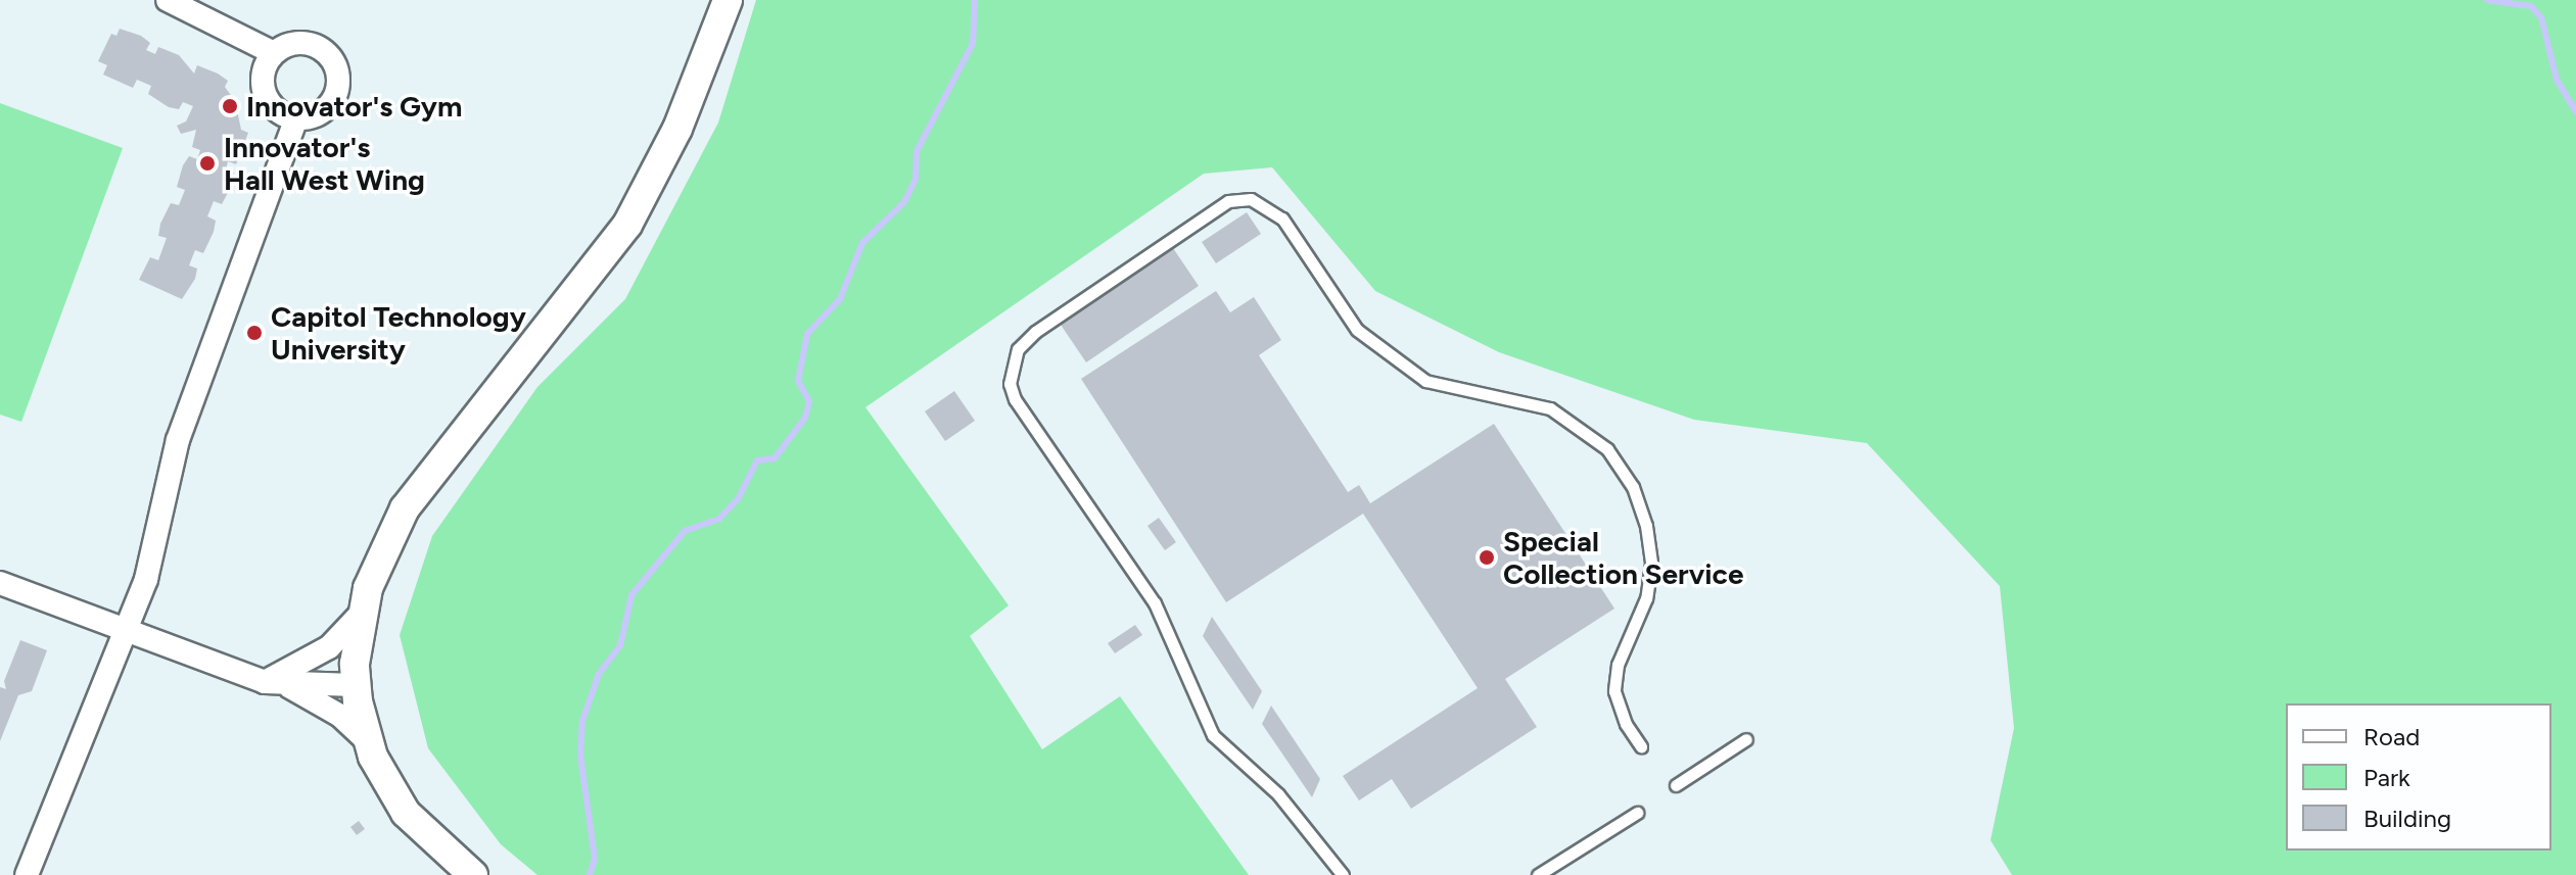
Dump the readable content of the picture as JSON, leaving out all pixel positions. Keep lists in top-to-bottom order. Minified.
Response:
{"places":["Innovator's Gym","Innovator's Hall West Wing","Capitol Technology University","Special Collection Service"],"legend":["Road","Park","Building"]}
